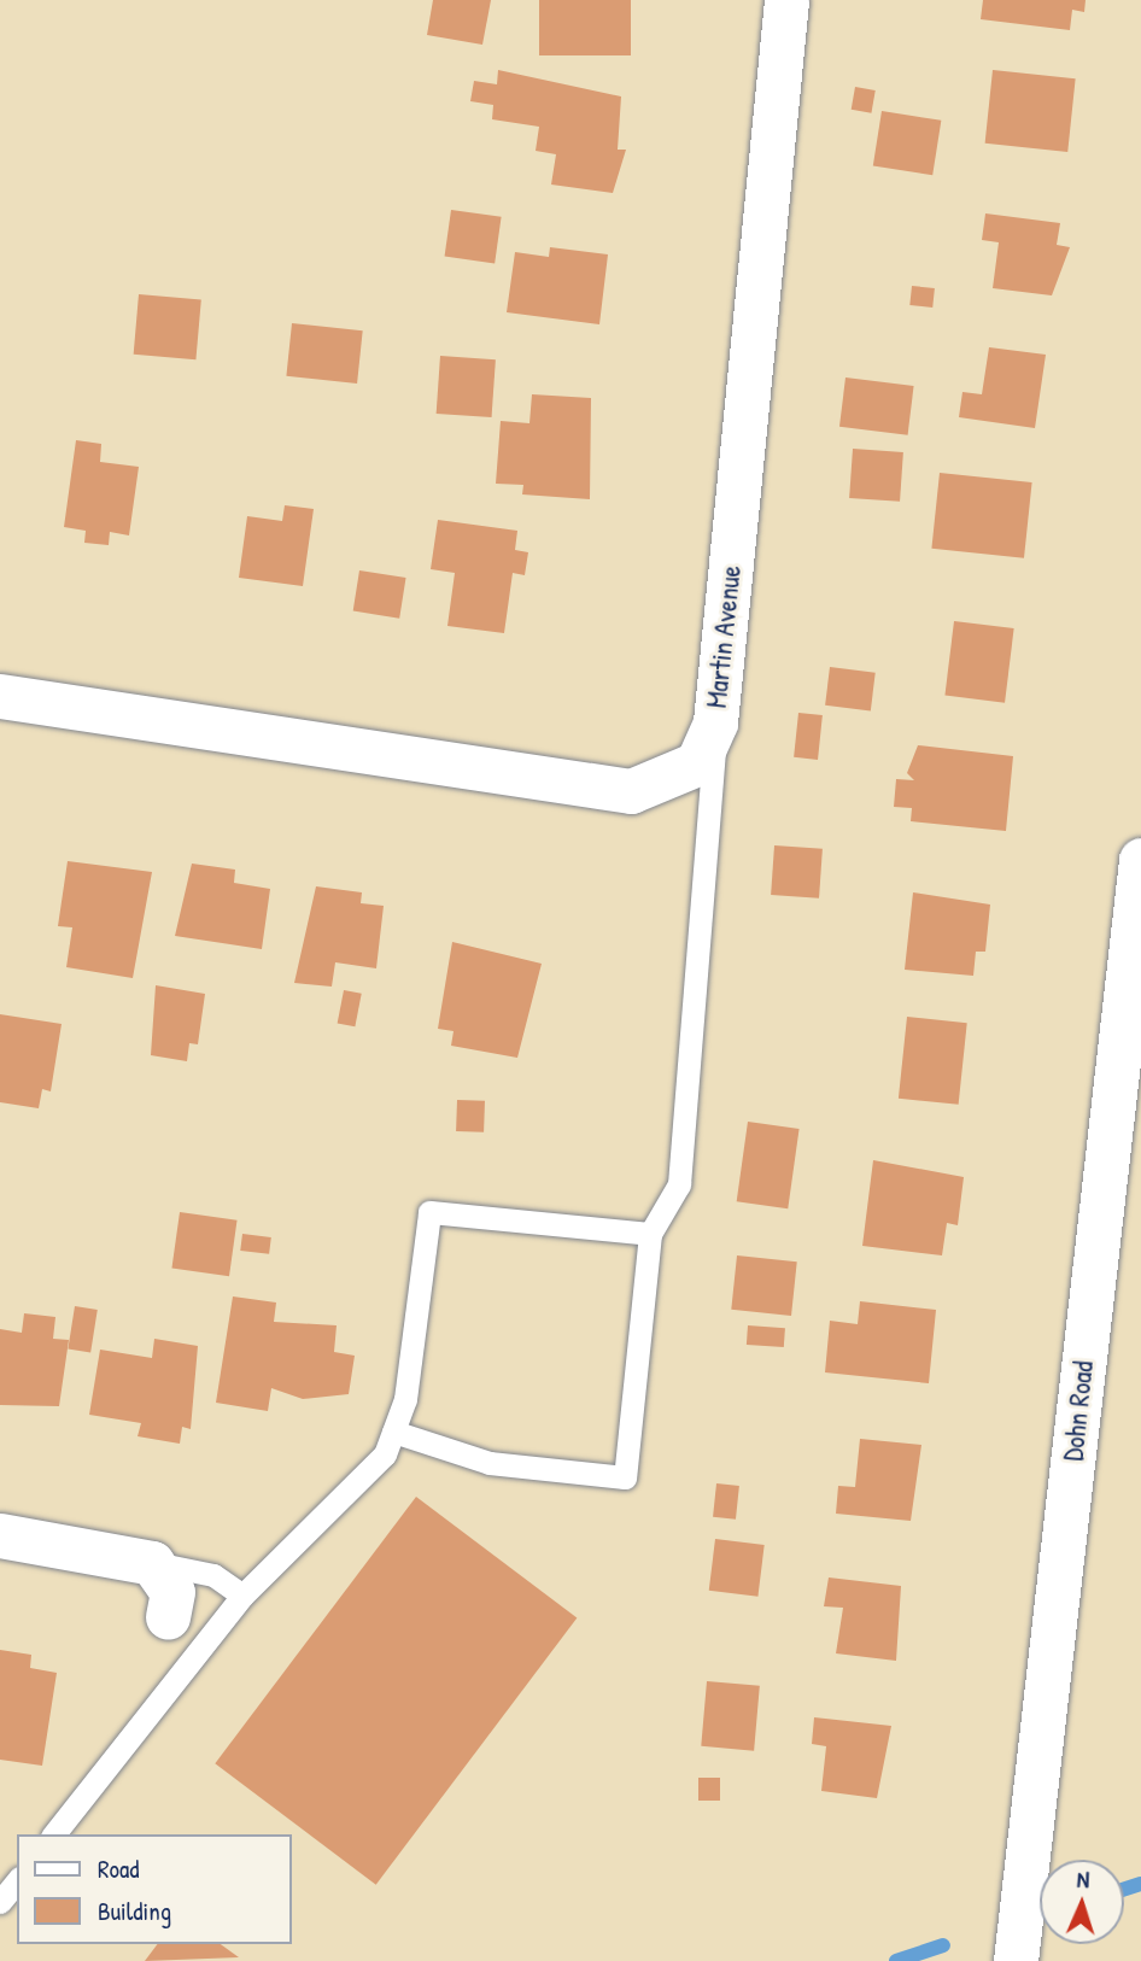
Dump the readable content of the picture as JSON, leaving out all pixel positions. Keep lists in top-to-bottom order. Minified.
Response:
{"streets":{"street":["Martin Avenue","Dohn Road"]},"legend":["Road","Building"],"north":"top"}
